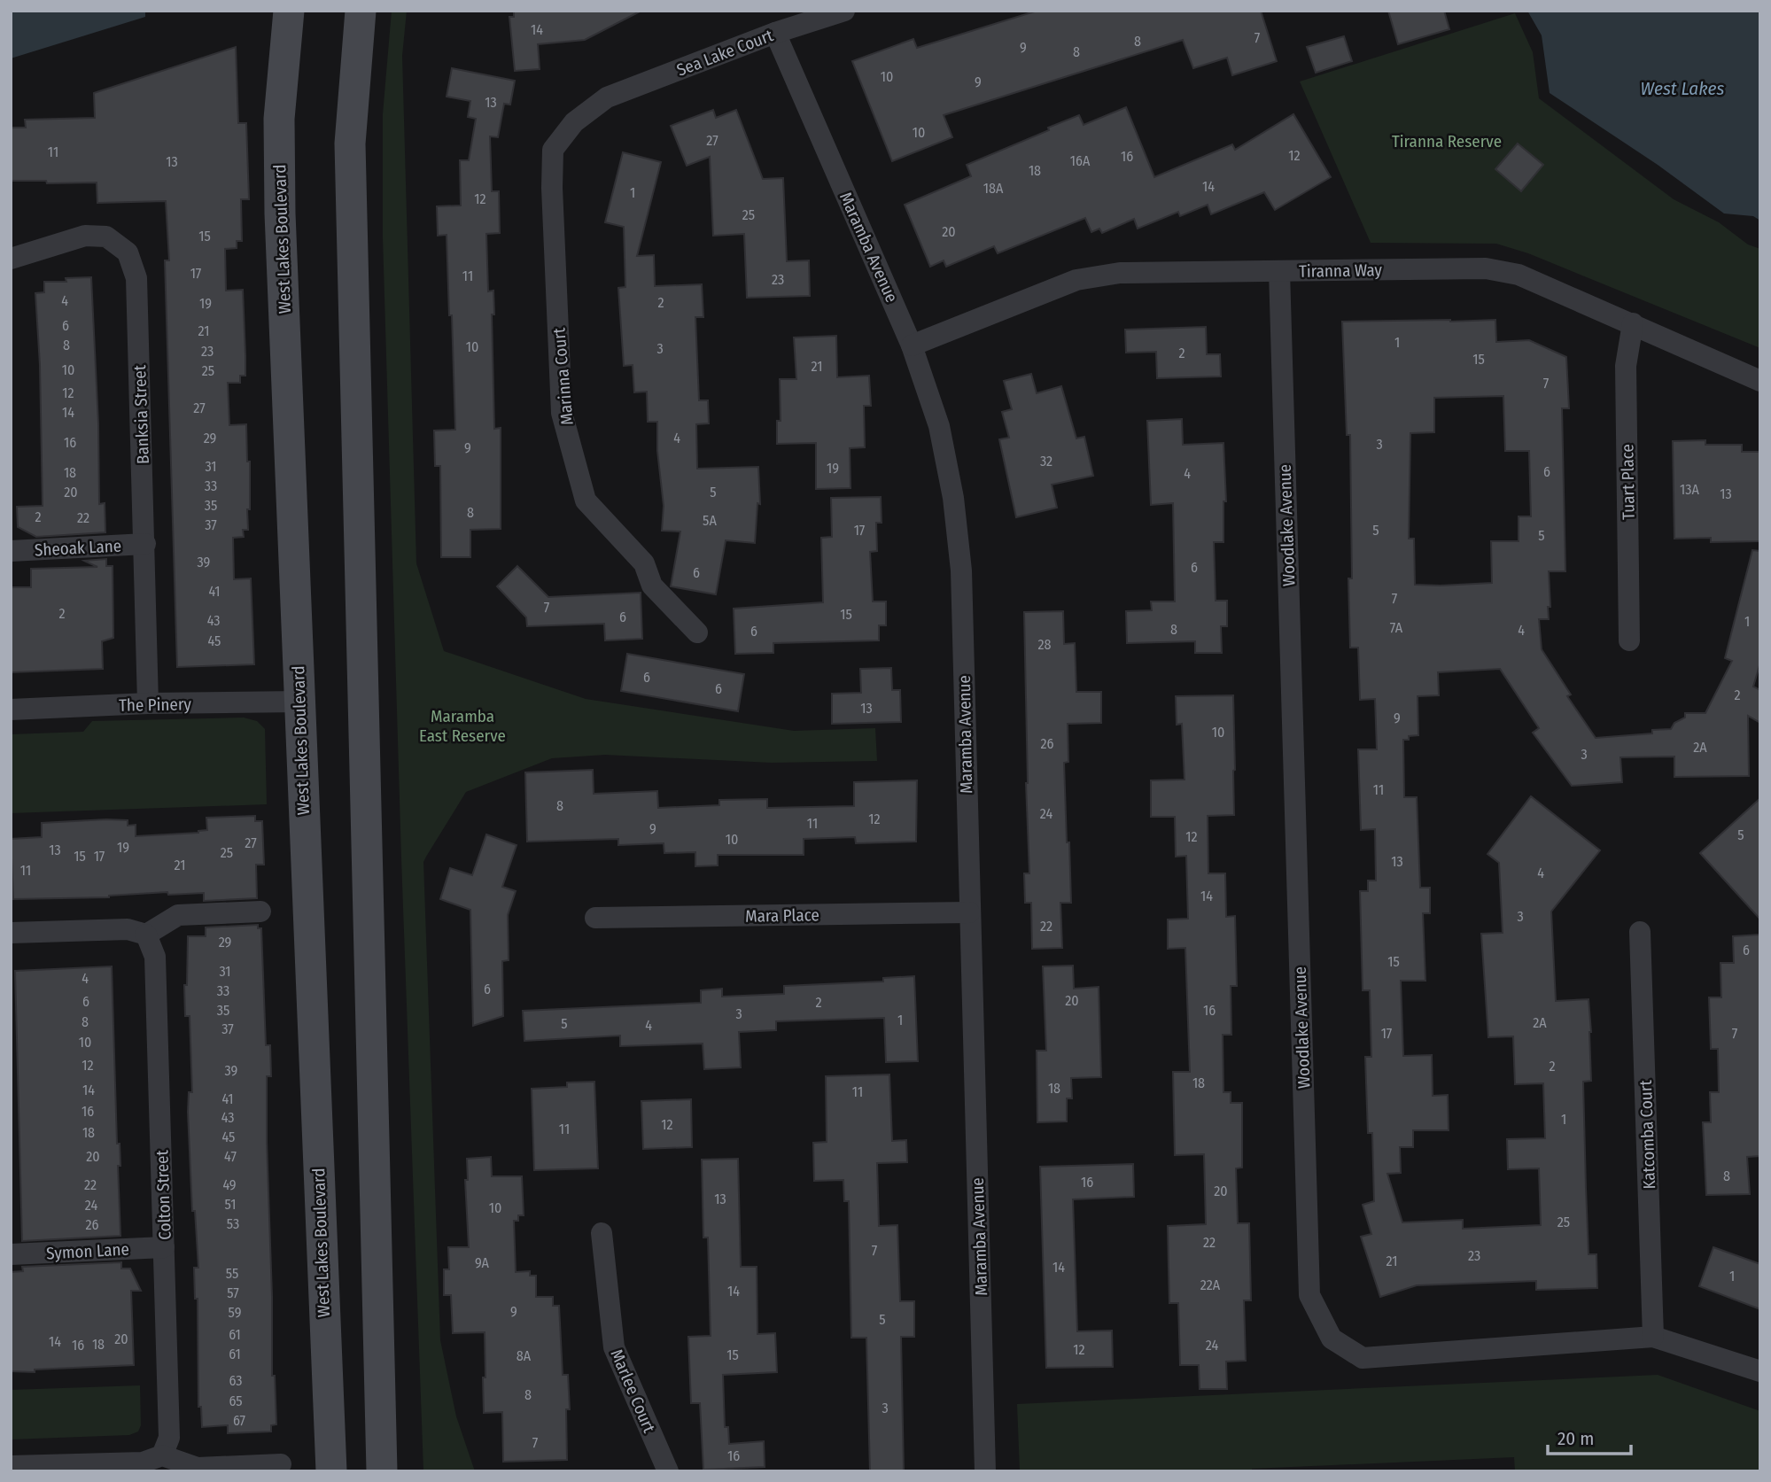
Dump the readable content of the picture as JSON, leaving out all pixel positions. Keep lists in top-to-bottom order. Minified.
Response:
{"streets":{"main road":["West Lakes Boulevard"],"street":["Sea Lake Court","Maramba Avenue","Tiranna Way","Marinna Court","Banksia Street","Tuart Place","Woodlake Avenue","Sheoak Lane","The Pinery","Mara Place","Katcomba Court","Colton Street","Symon Lane","Marlee Court"]},"crossings":[["Sea Lake Court","Maramba Avenue"],["Sea Lake Court","Marinna Court"],["West Lakes Boulevard","The Pinery"],["Maramba Avenue","Tiranna Way"],["Maramba Avenue","Mara Place"],["Tiranna Way","Tuart Place"],["Tiranna Way","Woodlake Avenue"],["Banksia Street","Sheoak Lane"],["Banksia Street","The Pinery"],["Woodlake Avenue","Katcomba Court"],["Colton Street","Symon Lane"]],"water":["West Lakes"],"parks":["Tiranna Reserve","Maramba East Reserve"],"house_numbers":["14","7","8","9","8","10","9","13","10","27","11","12","16","16A","13","18","14","18A","1","12","25","20","15","17","11","23","4","2","19","6","21","1","8","10","3","23","2","15","21","10","25","7","12","27","14","29","4","16","3","9","32","31","19","6","18","4","33","13A","20","5","13","35","8","2","22","5A","37","17","5","5","39","6","6","41","7","7","2","15","6","43","1","7A","8","4","6","45","28","6","6","2","13","9","10","26","2A","3","11","8","24","12","11","9","5","12","10","27","19","13","25","15","17","13","21","11","4","14","3","22","29","6","15","31","4","6","33","20","6","2","35","16","3","1","8","2A","5","4","37","17","7","10","12","2","39","18","18","14","11","41","16","43","1","12","11","18","45","20","47","8","16","22","49","20","13","51","24","10","25","53","26","22","7","23","21","9A","14","55","1","22A","14","57","9","59","5","61","20","14","18","16","24","12","61","15","8A","63","8","65","3","67","7","16"],"scale_bar":"20 m"}
